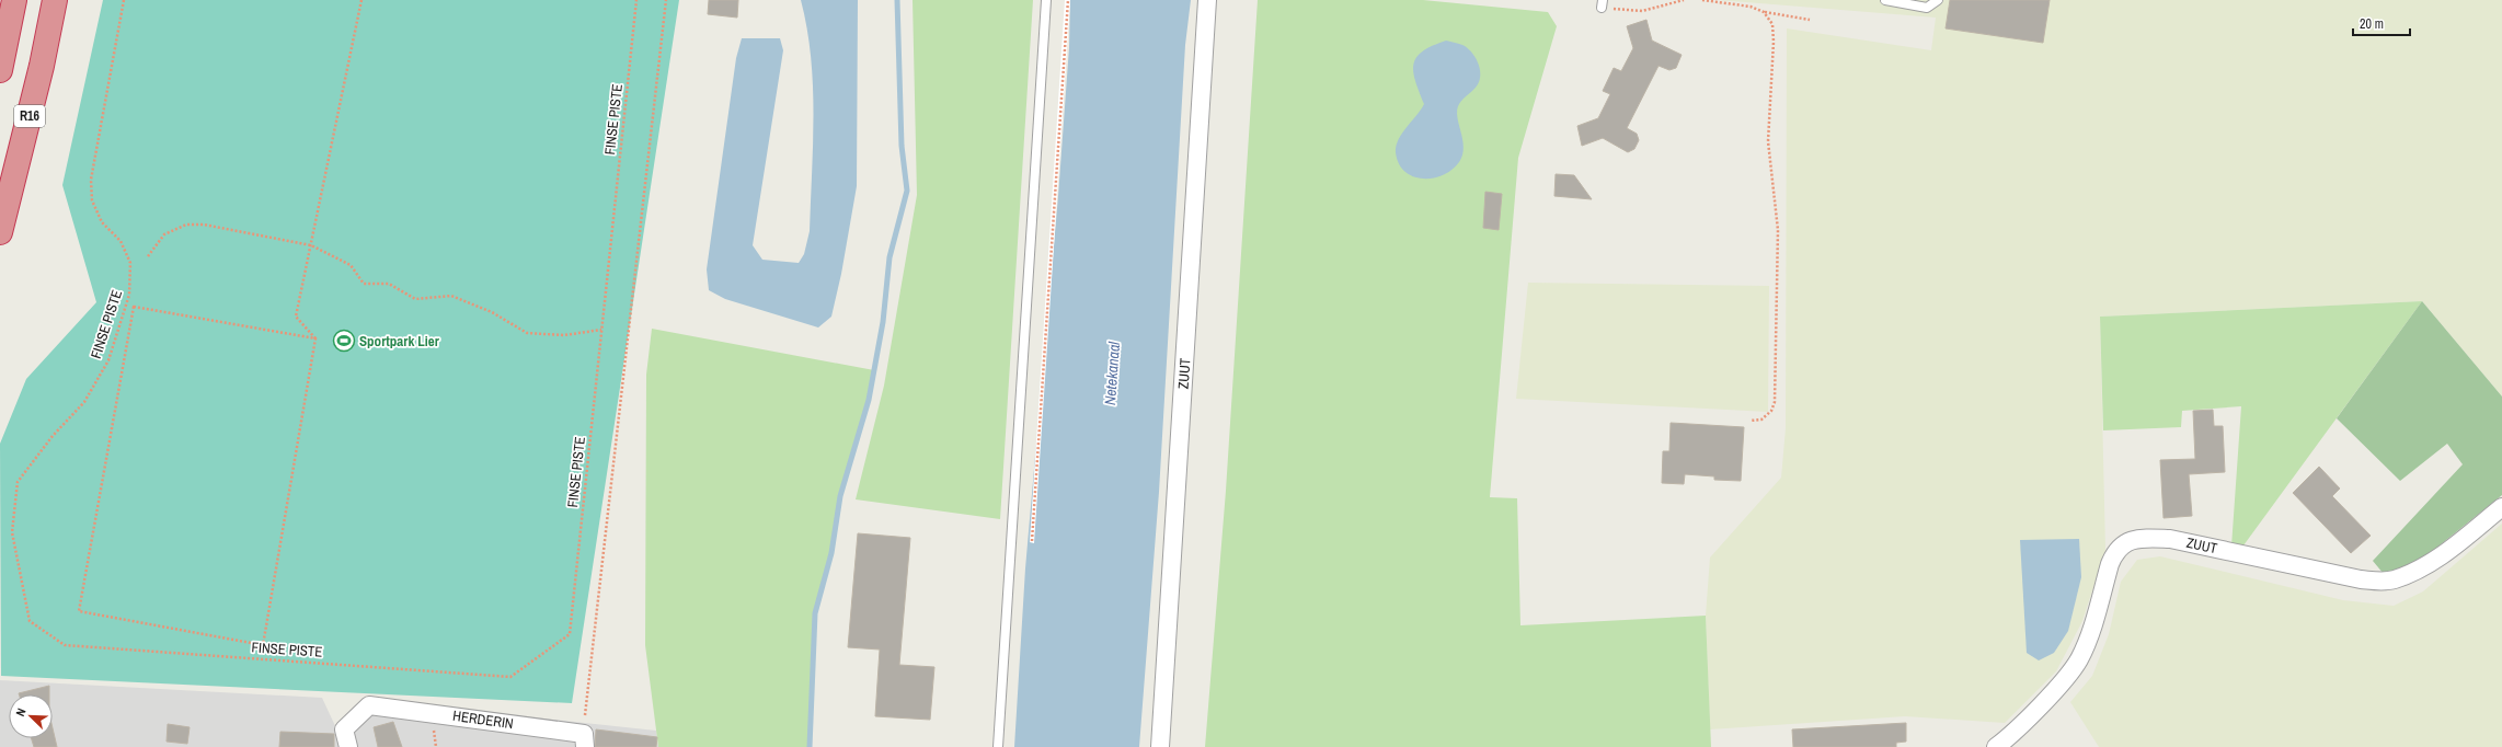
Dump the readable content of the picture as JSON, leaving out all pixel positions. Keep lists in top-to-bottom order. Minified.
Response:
{"streets":{"highway":["R16"],"street":["ZUUT","HERDERIN"],"path":["FINSE PISTE"]},"water":["Netekanaal"],"places":{"sports":["Sportpark Lier"]},"scale_bar":"20 m","north":"top left"}
